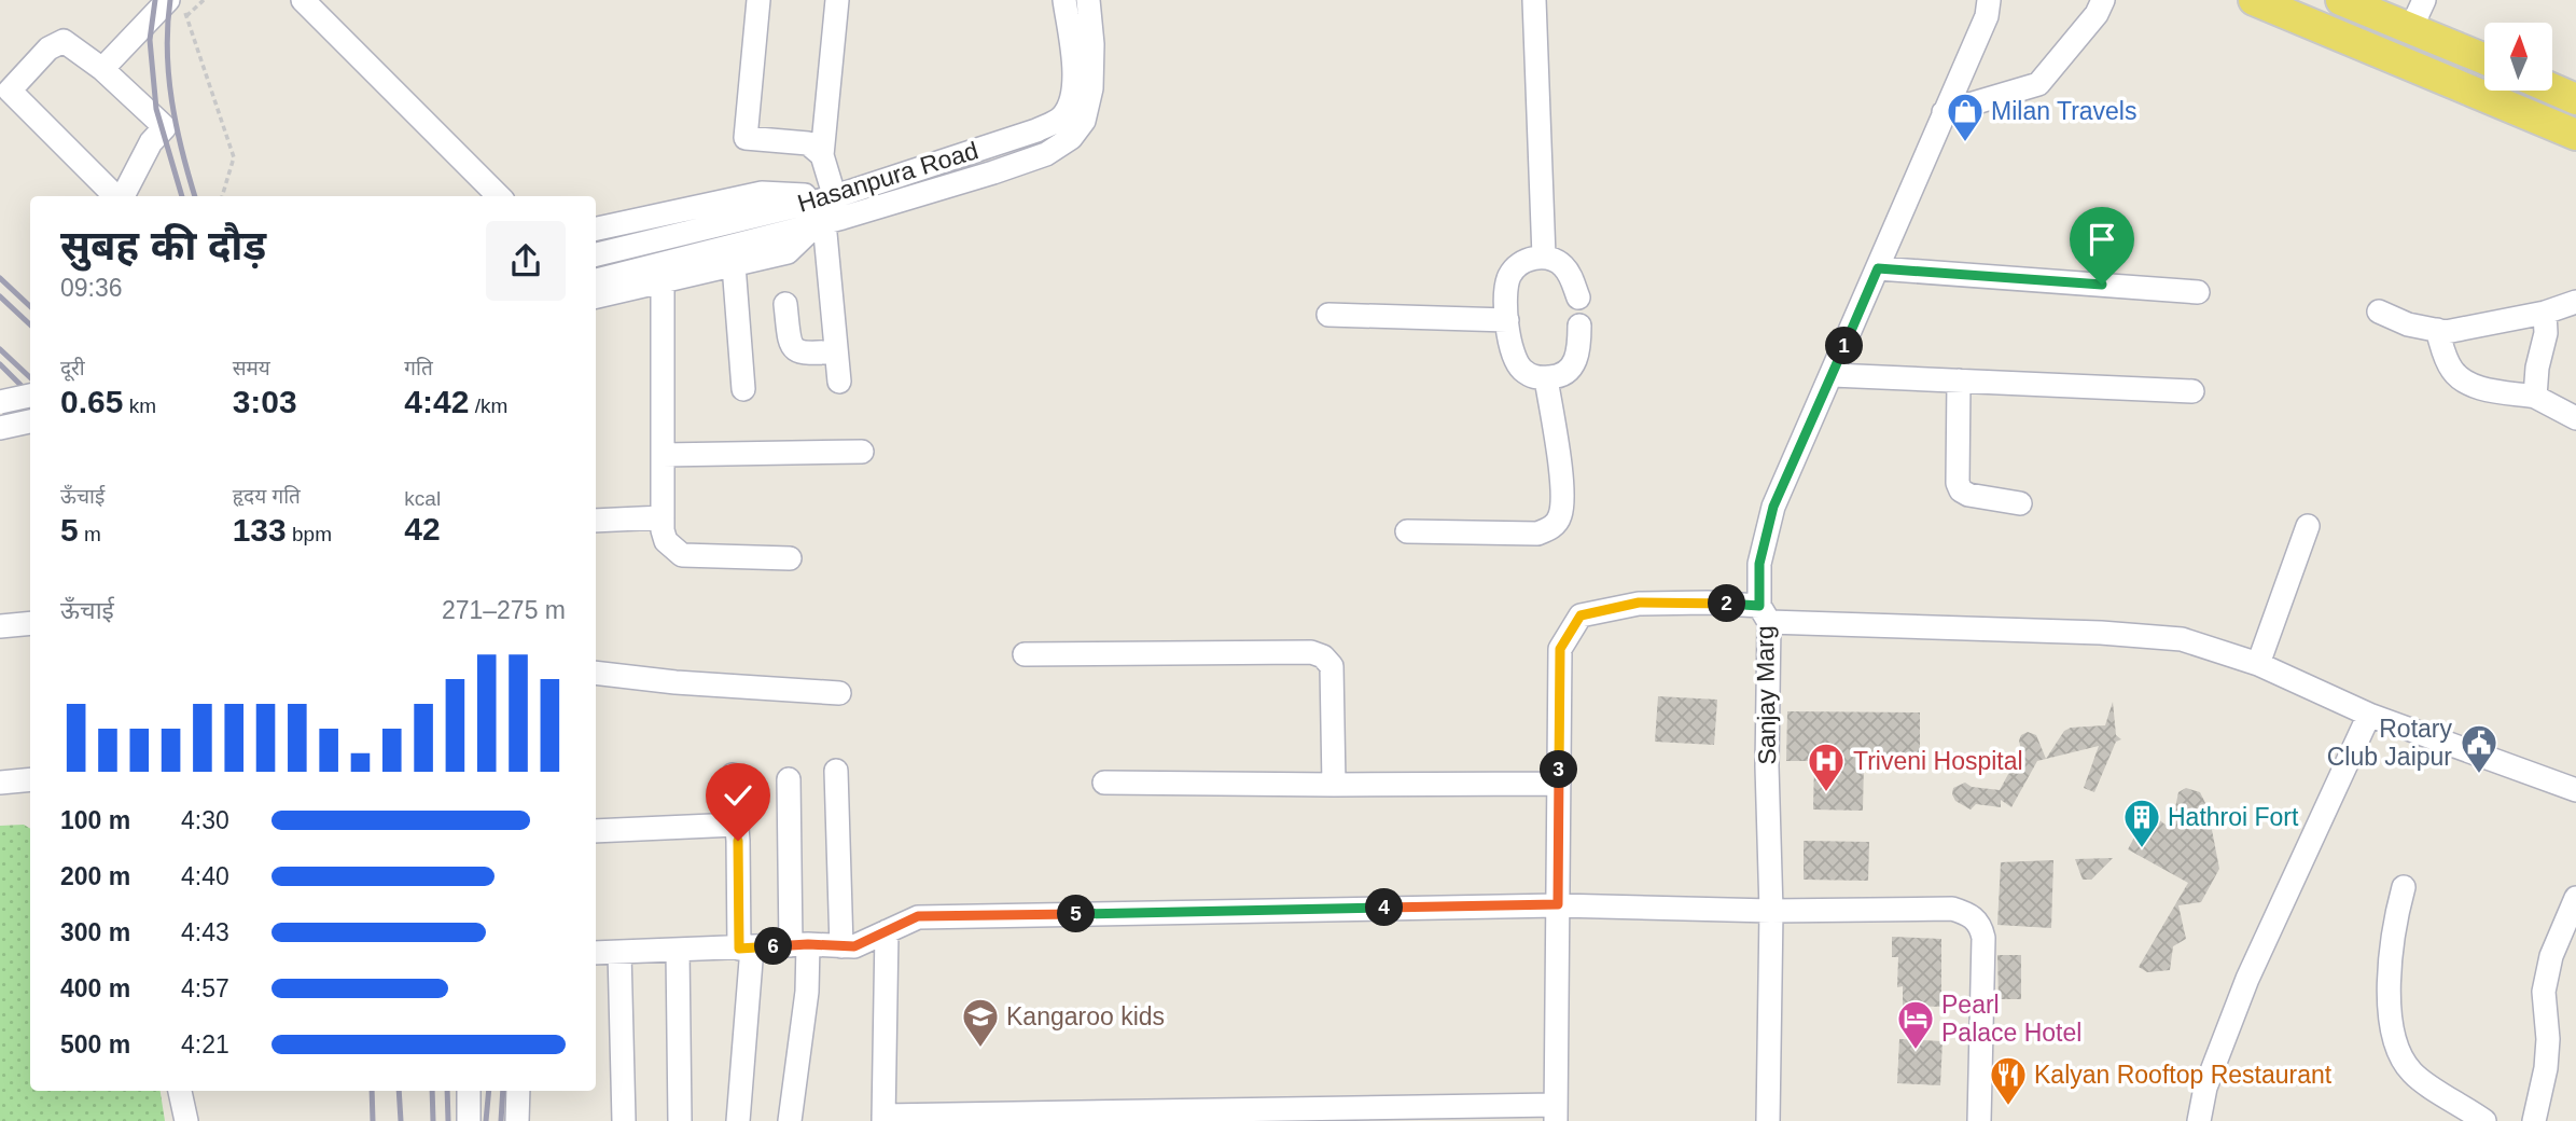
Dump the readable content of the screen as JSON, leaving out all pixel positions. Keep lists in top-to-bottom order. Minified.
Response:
{"streets":{"street":["Hasanpura Road","Sanjay Marg"]},"places":{"shop":["Milan Travels"],"public building":["Rotary Club Jaipur"],"hospital":["Triveni Hospital"],"building":["Hathroi Fort"],"school or university":["Kangaroo kids"],"hotel":["Pearl Palace Hotel"],"restaurant":["Kalyan Rooftop Restaurant"]},"north":"top","page":{"heading":["सुबह की दौड़","09:36"],"stats":[["दूरी","0.65 km"],["समय","3:03"],["गति","4:42 /km"],["ऊँचाई","5 m"],["हृदय गति","133 bpm"],["kcal","42"]],"pins":["1","2","3","4","5","6"],"chart":["ऊँचाई","271–275 m"],"list":[{"name":"100 m","note":"4:30"},{"name":"200 m","note":"4:40"},{"name":"300 m","note":"4:43"},{"name":"400 m","note":"4:57"},{"name":"500 m","note":"4:21"}]}}
